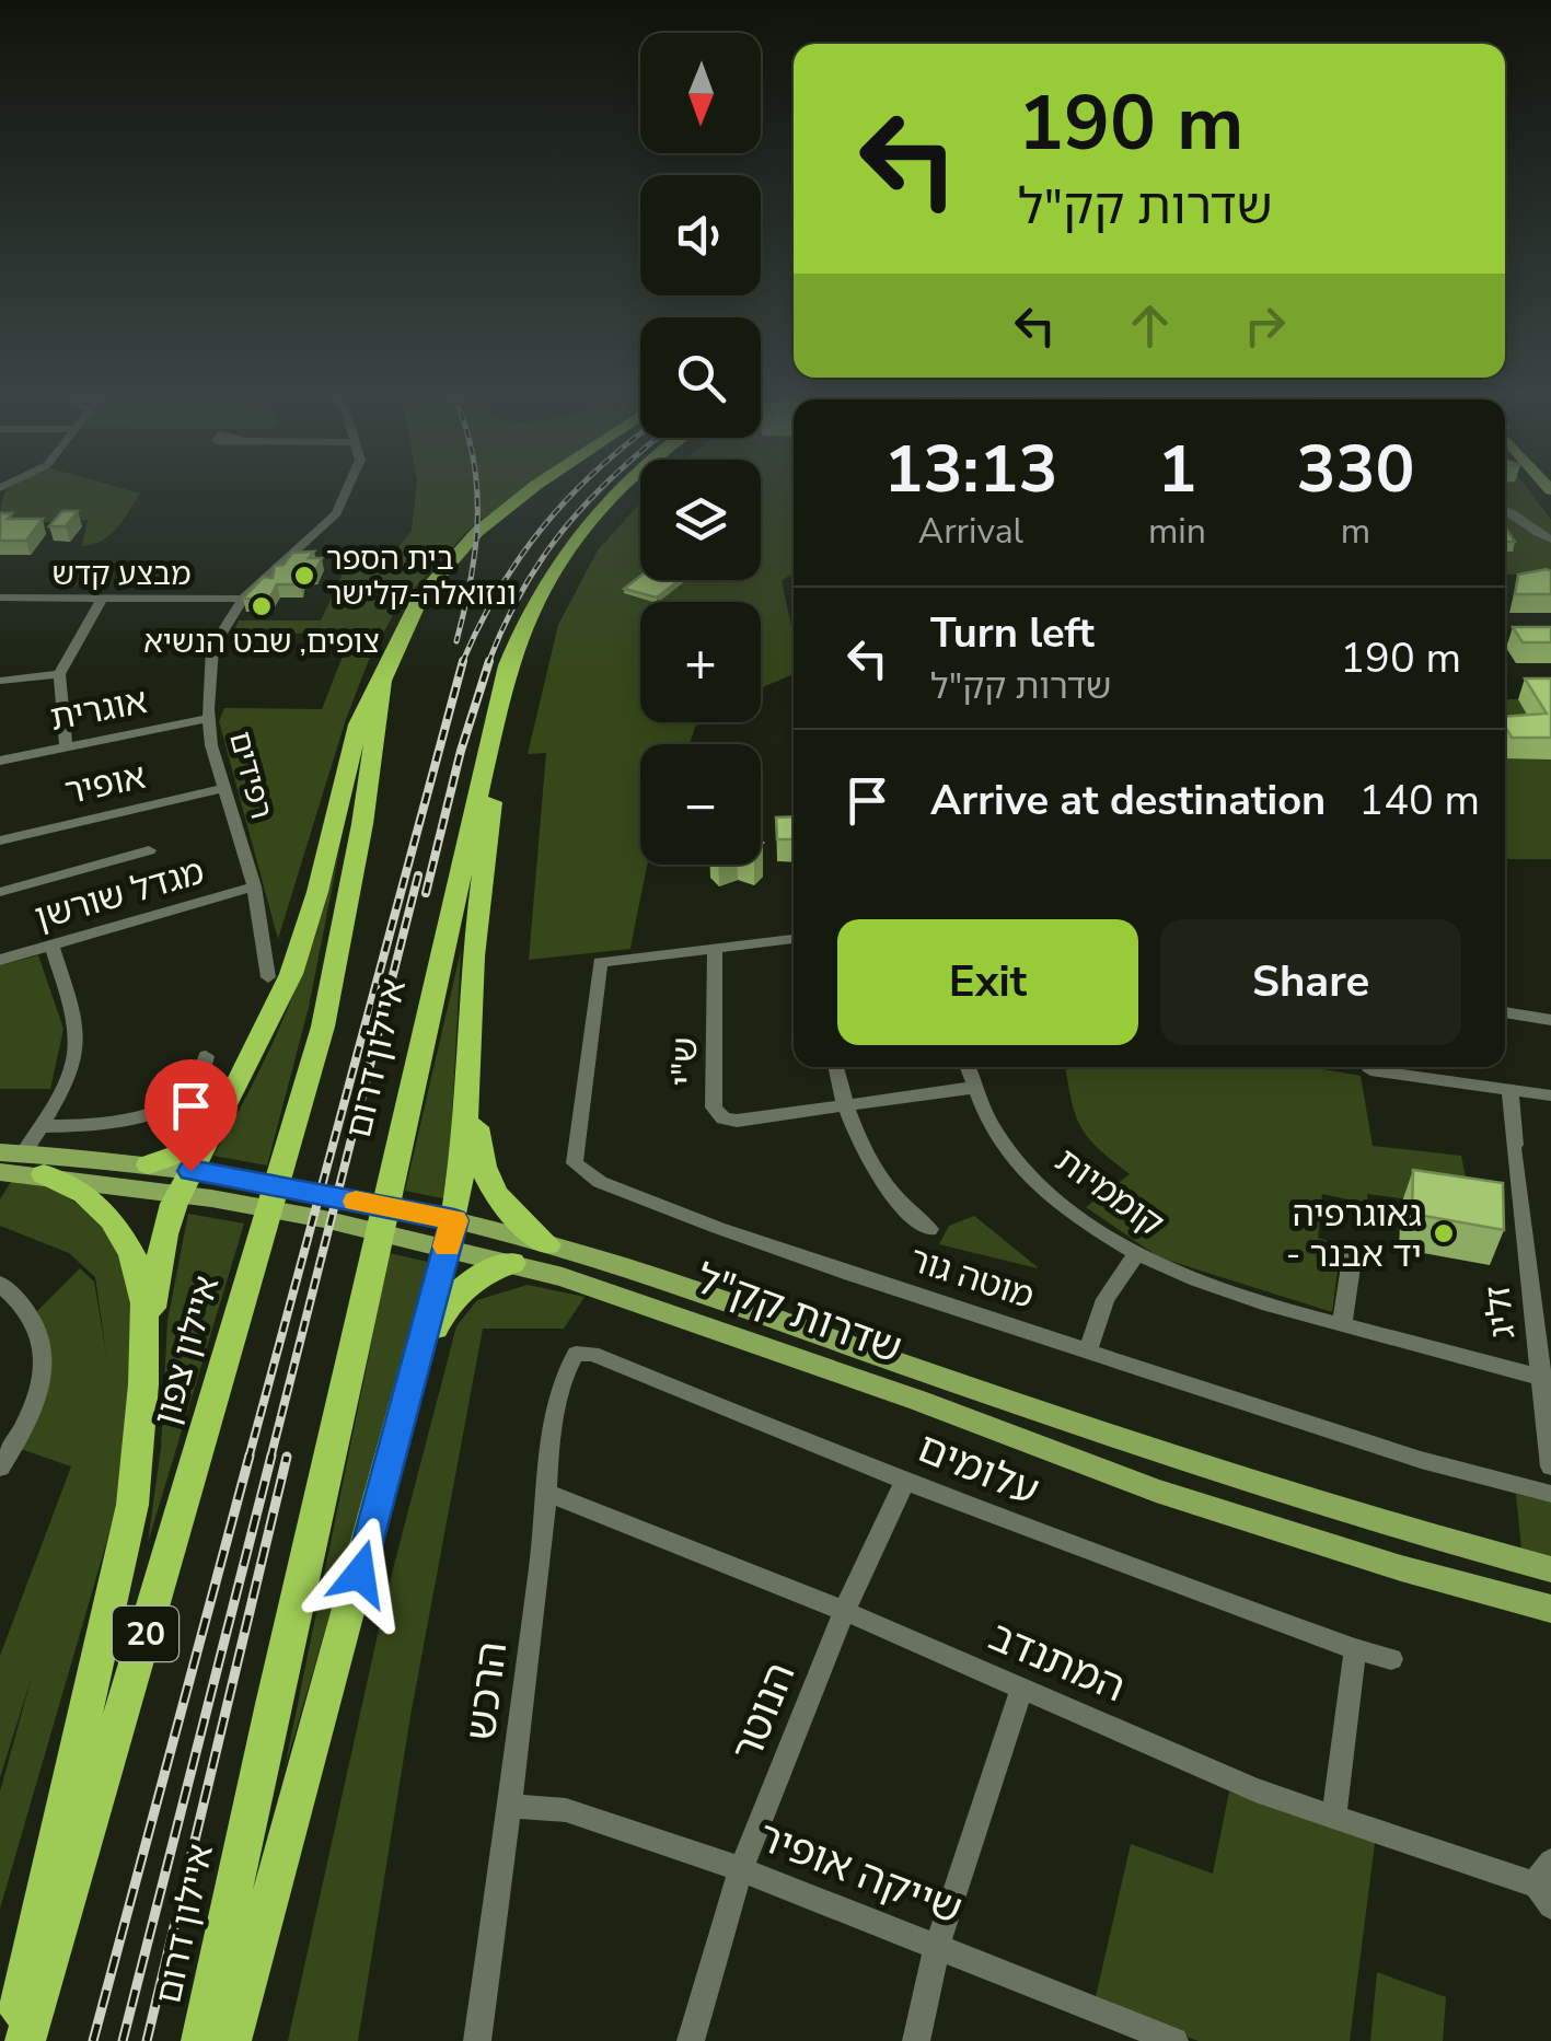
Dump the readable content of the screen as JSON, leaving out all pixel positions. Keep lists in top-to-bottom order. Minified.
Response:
{"streets":{"highway":["איילון דרום","איילון צפון","20"],"main road":["שדרות קק\"ל"],"street":["מבצע קדש","אוגרית","רפידים","אופיר","מגדל שורשן","ש\"י","קוממיות","מוטה גור","זליג","עלומים","המתנדב","הרכש","הנוטר","שייקה אופיר"]},"crossings":[["מבצע קדש","רפידים"],["אוגרית","רפידים"],["רפידים","אופיר"],["רפידים","מגדל שורשן"],["ש\"י","קוממיות"],["ש\"י","מוטה גור"],["קוממיות","זליג"],["עלומים","הרכש"],["עלומים","הנוטר"],["המתנדב","הרכש"],["המתנדב","הנוטר"],["הרכש","שייקה אופיר"],["הנוטר","שייקה אופיר"]],"places":["בית הספר ונזואלה-קלישר","צופים, שבט הנשיא","גאוגרפיה - יד אבנר"],"north":"bottom","page":{"map_buttons":["+","−"],"turn":["190 m","שדרות קק\"ל"],"eta":["13:13","Arrival","1","min","330","m"],"list":[{"name":"Turn left","note":"שדרות קק\"ל","value":"190 m"},{"name":"Arrive at destination","value":"140 m"}],"buttons":["Exit","Share"]}}
